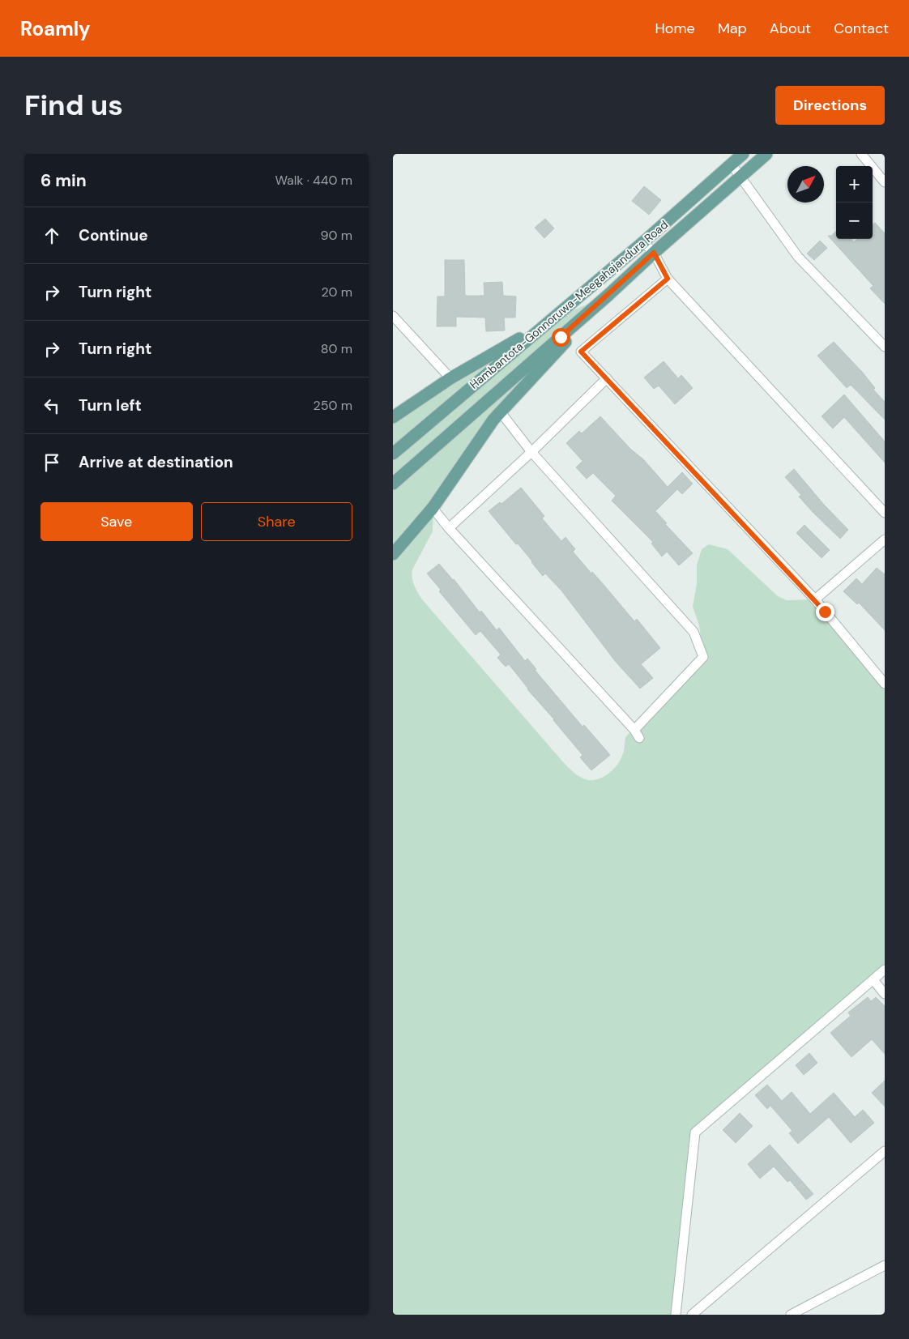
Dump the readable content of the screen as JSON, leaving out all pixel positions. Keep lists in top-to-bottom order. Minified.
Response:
{"streets":{"main road":["Hambantota-Gonnoruwa-Meegahajandura Road"]},"north":"top right","page":{"header":"Roamly","nav":["Home","Map","About","Contact"],"buttons":["Directions",["Save","Share"]],"title":"Find us","heading":["6 min","Walk · 440 m"],"map_buttons":["+","−"],"list":[["Continue","90 m"],["Turn right","20 m"],["Turn right","80 m"],["Turn left","250 m"],"Arrive at destination"]}}
